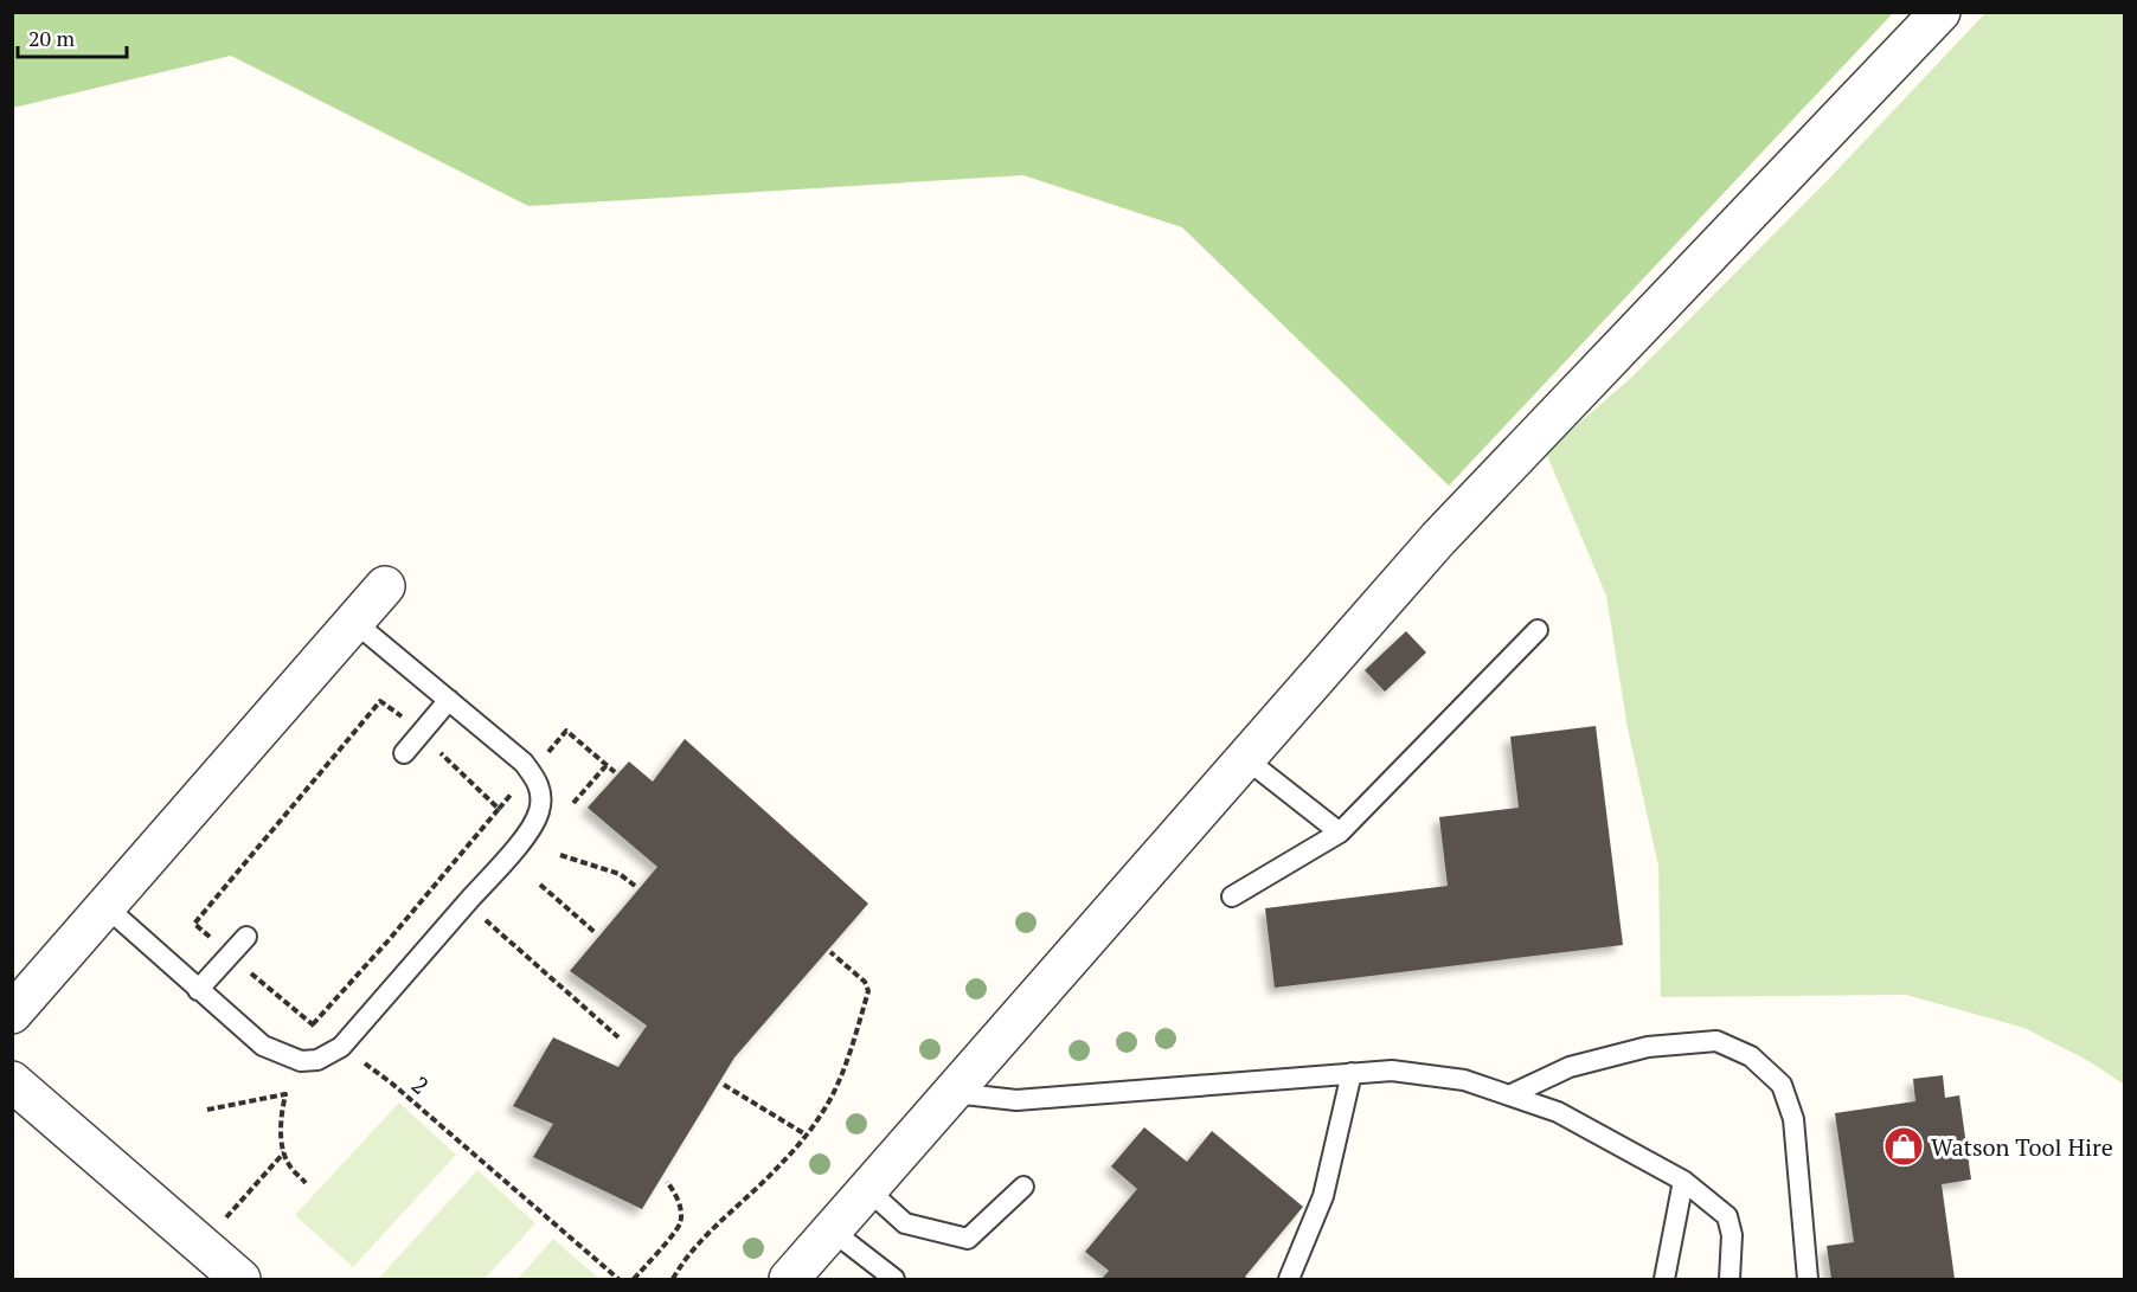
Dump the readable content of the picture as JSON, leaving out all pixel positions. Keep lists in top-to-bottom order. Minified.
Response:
{"streets":{"path":["2"]},"places":{"shop":["Watson Tool Hire"]},"scale_bar":"20 m"}
